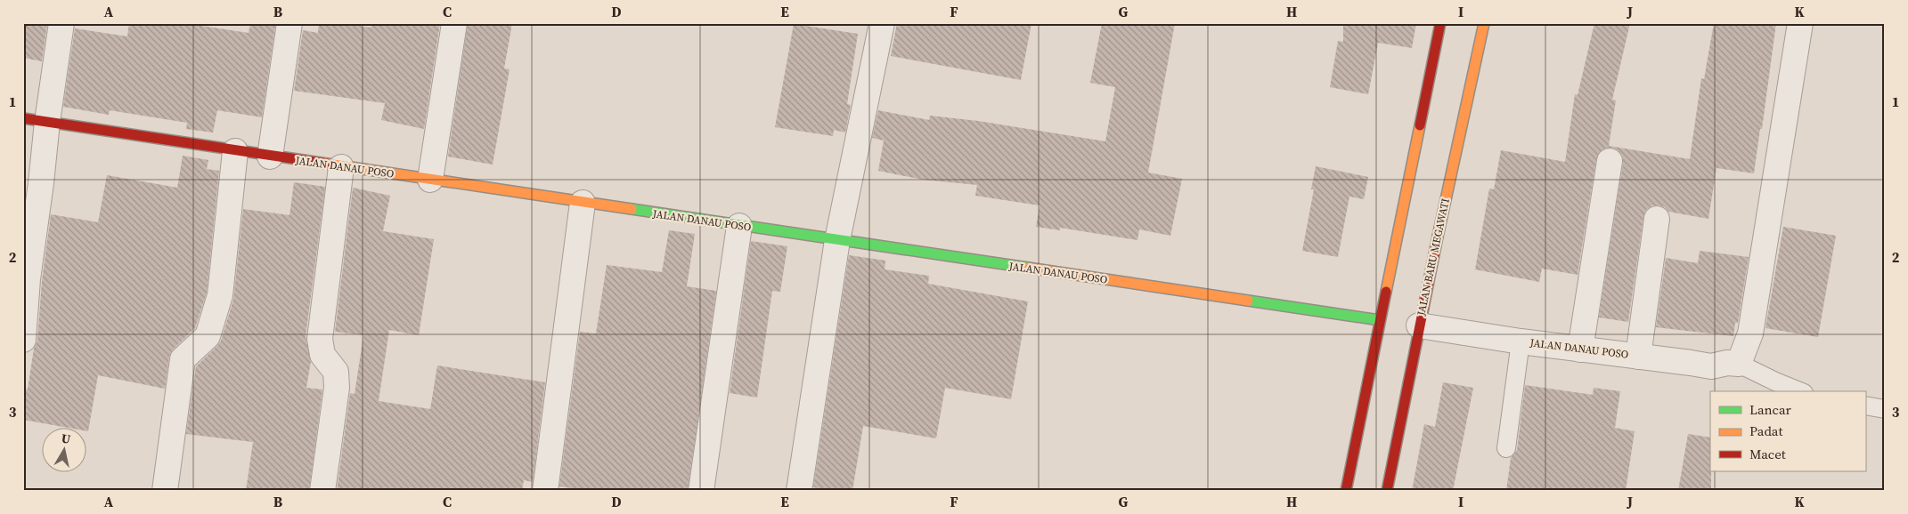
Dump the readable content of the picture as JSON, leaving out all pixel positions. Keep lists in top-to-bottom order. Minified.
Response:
{"streets":{"main road":["JALAN DANAU POSO","JALAN BARU MEGAWATI"]},"crossings":[["JALAN DANAU POSO","JALAN BARU MEGAWATI"]],"legend":["Lancar","Padat","Macet"],"north":"top","grid":{"columns":["A","B","C","D","E","F","G","H","I","J","K"],"rows":["1","2","3"]}}
